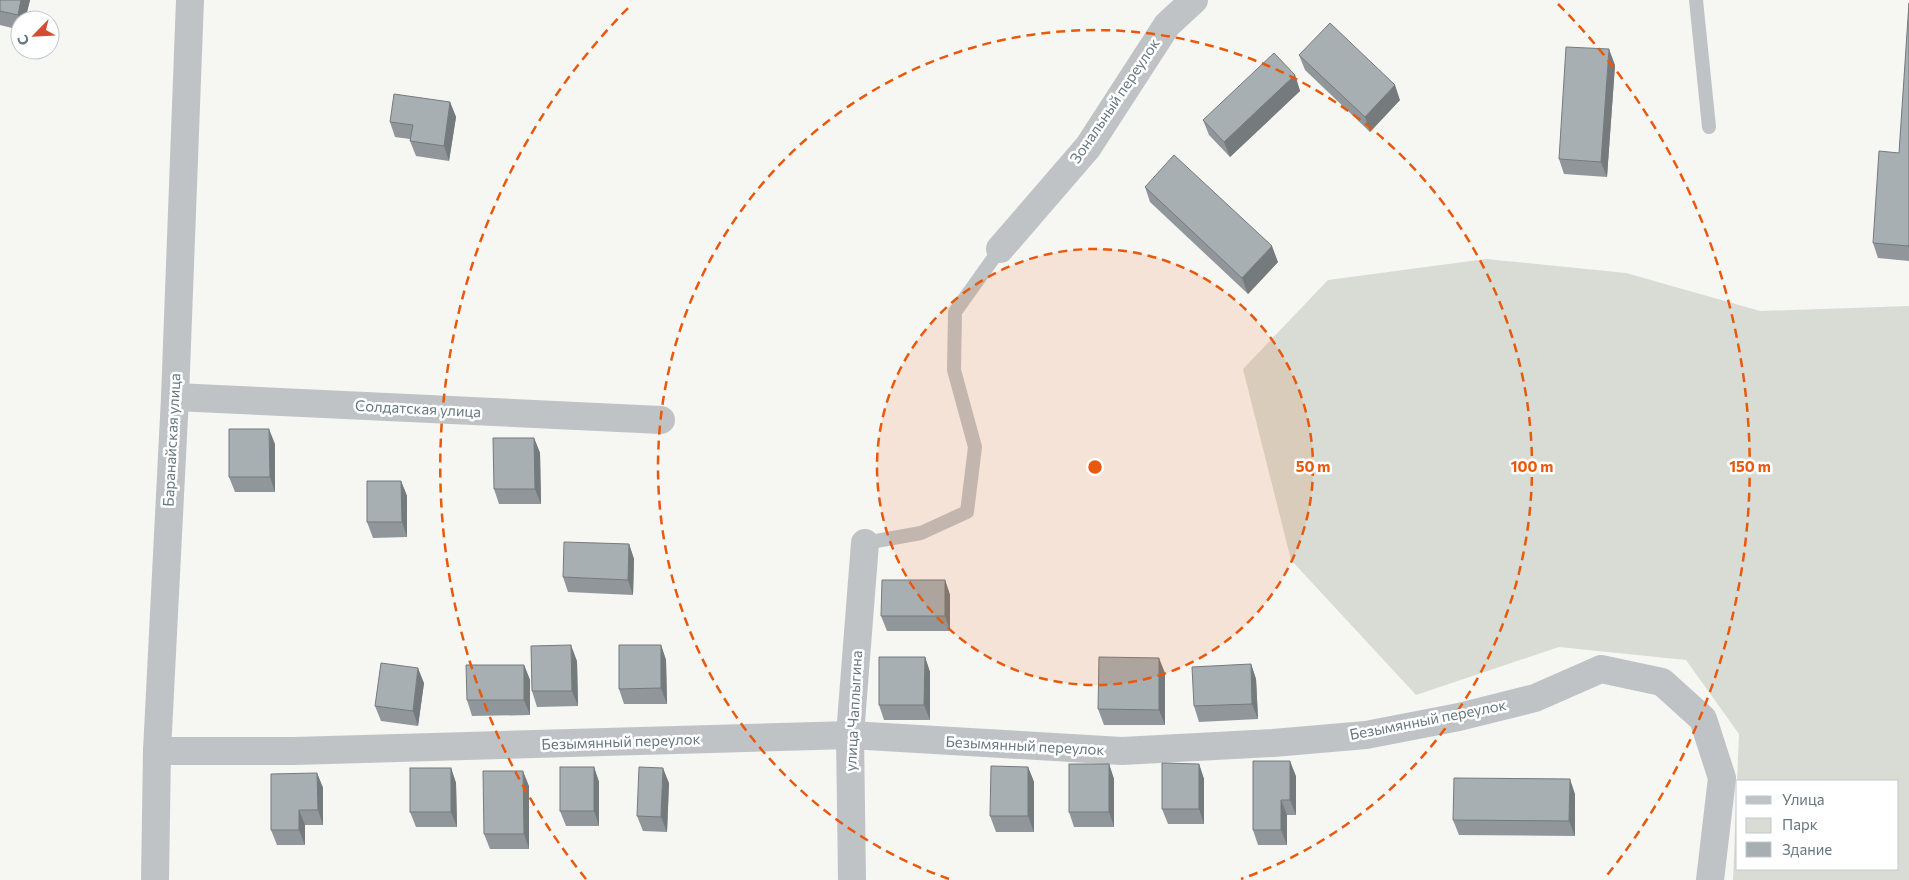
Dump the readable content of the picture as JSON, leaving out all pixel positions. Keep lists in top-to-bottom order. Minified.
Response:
{"streets":{"street":["Зональный переулок","Солдатская улица","Баранайская улица","улица Чаплыгина","Безымянный переулок"]},"crossings":[["Солдатская улица","Баранайская улица"],["Баранайская улица","Безымянный переулок"],["улица Чаплыгина","Безымянный переулок"]],"legend":["Улица","Парк","Здание"],"north":"bottom left","rings":["50 m","100 m","150 m"]}
